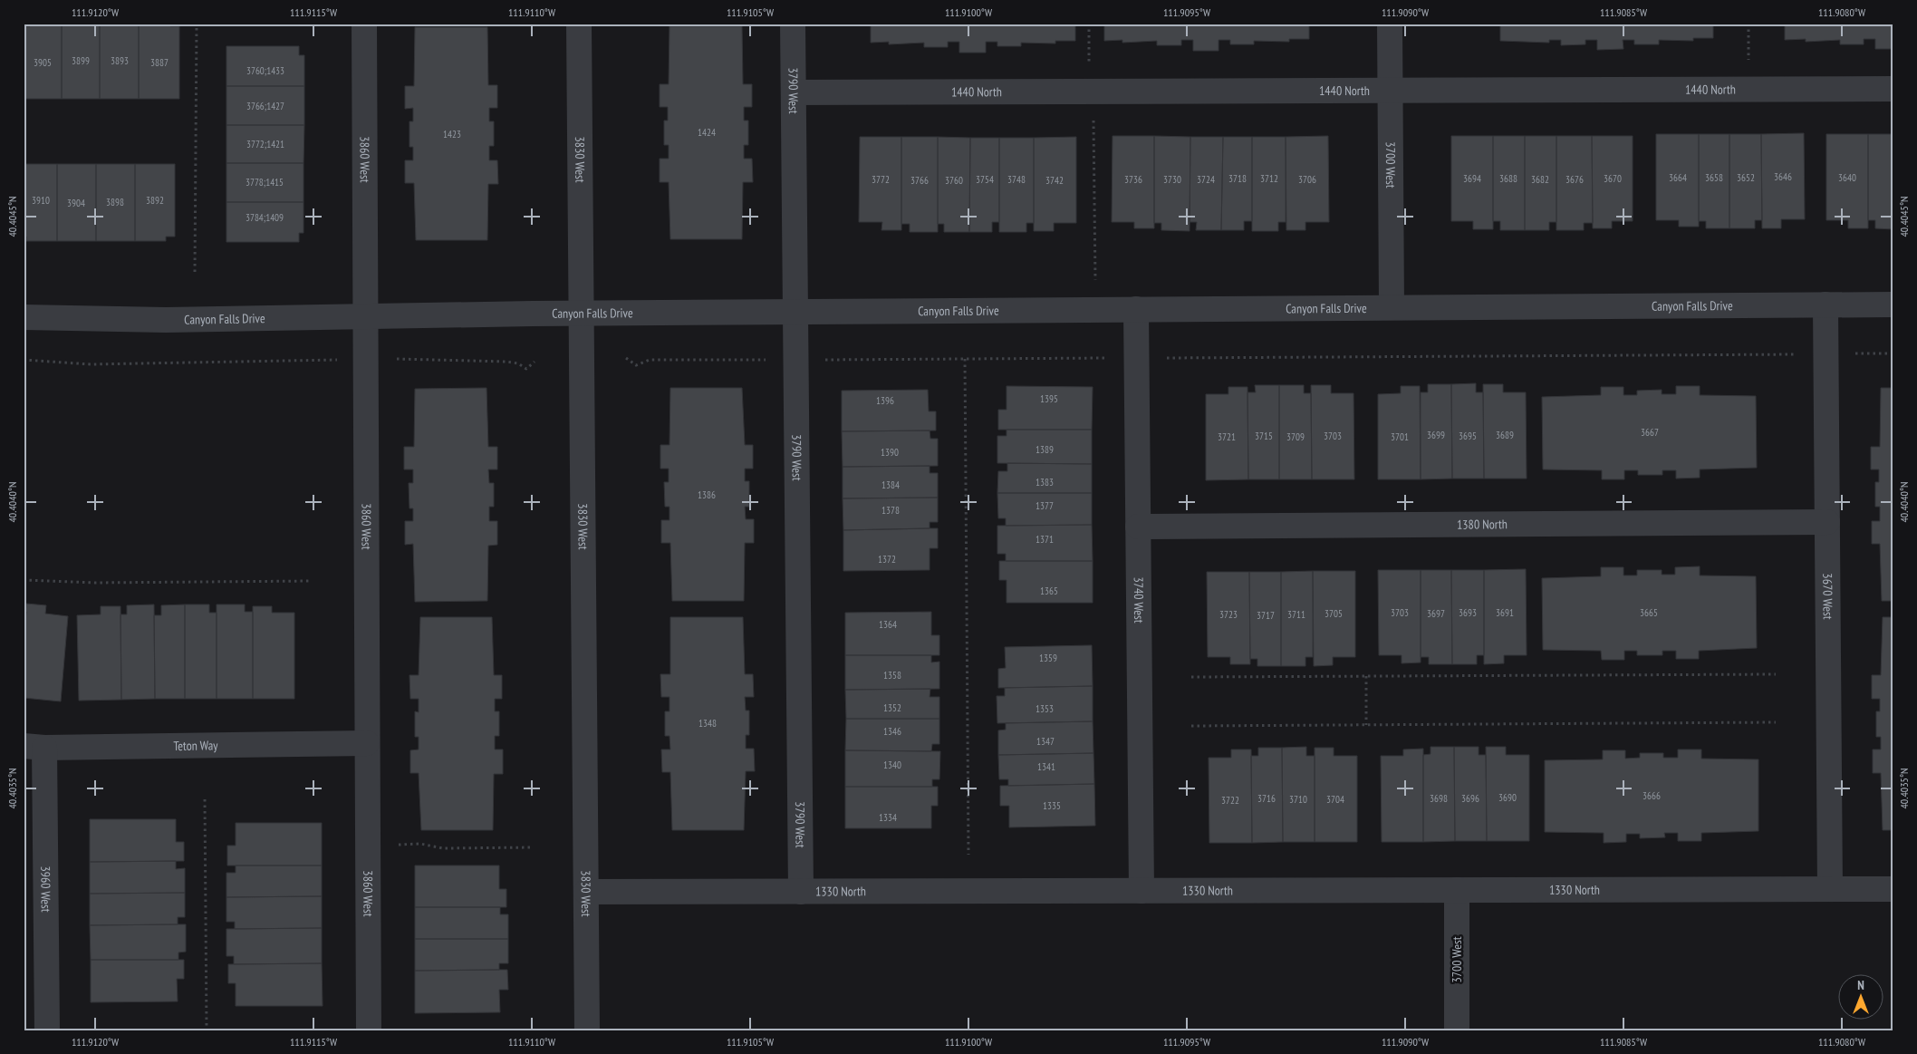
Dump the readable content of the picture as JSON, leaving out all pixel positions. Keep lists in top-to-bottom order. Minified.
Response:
{"streets":{"street":["1440 North","3790 West","3860 West","3830 West","3700 West","Canyon Falls Drive","1380 North","3670 West","3740 West","Teton Way","3960 West","1330 North"]},"crossings":[["1440 North","3790 West"],["1440 North","3700 West"],["3790 West","Canyon Falls Drive"],["3790 West","1330 North"],["3860 West","Canyon Falls Drive"],["3860 West","Teton Way"],["3830 West","Canyon Falls Drive"],["3830 West","1330 North"],["3700 West","Canyon Falls Drive"],["3700 West","1330 North"],["Canyon Falls Drive","3670 West"],["Canyon Falls Drive","3740 West"],["1380 North","3670 West"],["1380 North","3740 West"],["3670 West","1330 North"],["3740 West","1330 North"],["Teton Way","3960 West"]],"house_numbers":["3899","3893","3905","3887","3760;1433","3766;1427","1424","1423","3772;1421","3646","3664","3658","3652","3640","3718","3712","3694","3688","3670","3772","3754","3748","3736","3730","3724","3706","3682","3676","3766","3760","3742","3778;1415","3910","3892","3898","3904","3784;1409","1395","1396","3667","3699","3689","3715","3703","3695","3721","3709","3701","1389","1390","1383","1384","1386","1377","1378","1371","1372","1365","3703","3693","3691","3665","3705","3697","3723","3711","3717","1364","1359","1358","1352","1353","1348","1346","1347","1340","1341","3666","3690","3716","3698","3696","3710","3704","3722","1335","1334"],"north":"top","coordinates":["111.9120°W","111.9115°W","111.9110°W","111.9105°W","111.9100°W","111.9095°W","111.9090°W","111.9085°W","111.9080°W","40.4045°N","40.4040°N","40.4035°N"]}
